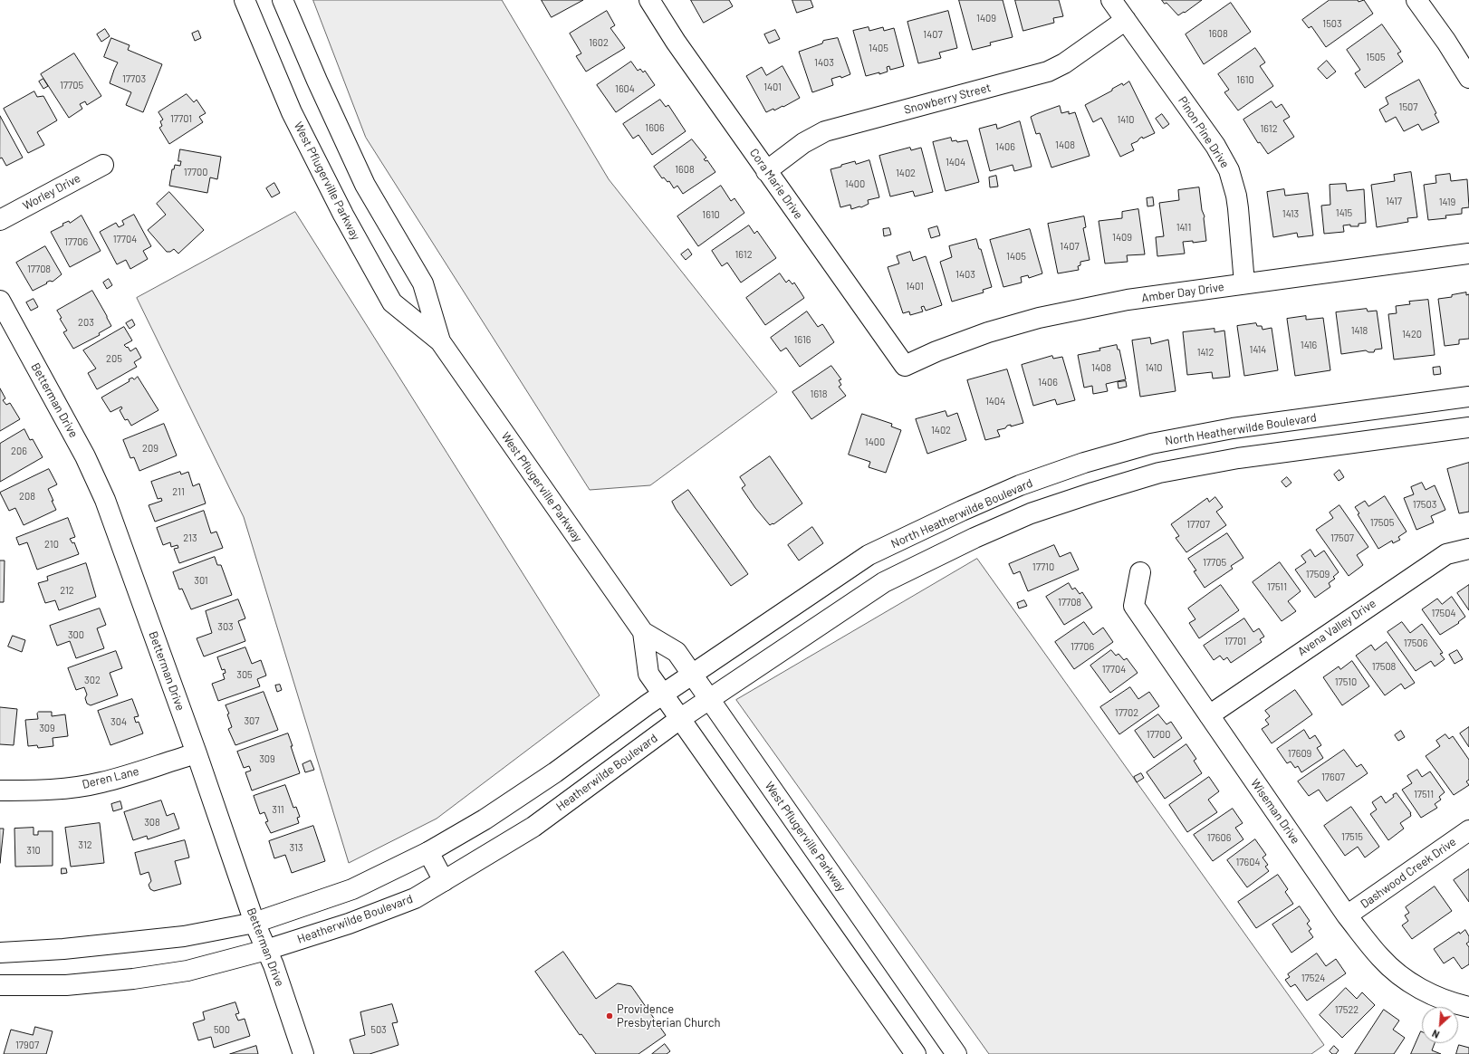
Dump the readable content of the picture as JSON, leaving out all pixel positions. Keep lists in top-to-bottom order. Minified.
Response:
{"streets":{"main road":["Snowberry Street","Pinon Pine Drive","West Pflugerville Parkway","Cora Marie Drive","Worley Drive","Amber Day Drive","Betterman Drive","North Heatherwilde Boulevard","Avena Valley Drive","Heatherwilde Boulevard","Deren Lane","Wiseman Drive","Dashwood Creek Drive"]},"crossings":[["Snowberry Street","Pinon Pine Drive"],["Snowberry Street","Cora Marie Drive"],["Pinon Pine Drive","Amber Day Drive"],["West Pflugerville Parkway","North Heatherwilde Boulevard"],["West Pflugerville Parkway","Heatherwilde Boulevard"],["Cora Marie Drive","Amber Day Drive"],["Betterman Drive","Heatherwilde Boulevard"],["Betterman Drive","Deren Lane"],["Avena Valley Drive","Wiseman Drive"],["Wiseman Drive","Dashwood Creek Drive"]],"places":["Providence Presbyterian Church"],"house_numbers":["1409","1503","1608","1407","1602","1405","1505","1403","17703","1610","17705","1401","1604","1507","17701","1410","1606","1612","1408","1406","1404","1608","17700","1402","1400","1417","1419","1415","1413","1610","1411","1409","17704","17706","1407","1612","1405","17708","1403","1401","203","1418","1420","1616","1416","1414","1412","205","1408","1410","1406","1618","1404","1402","1400","209","206","211","208","17503","17505","17707","213","17507","210","17705","17710","17509","301","17511","212","17708","17504","303","300","17701","17506","17706","17508","17704","305","302","17510","17702","307","304","309","17700","17609","309","17607","17511","311","308","17515","17606","312","313","310","17604","17524","17522","500","503","17907"],"north":"bottom left"}
